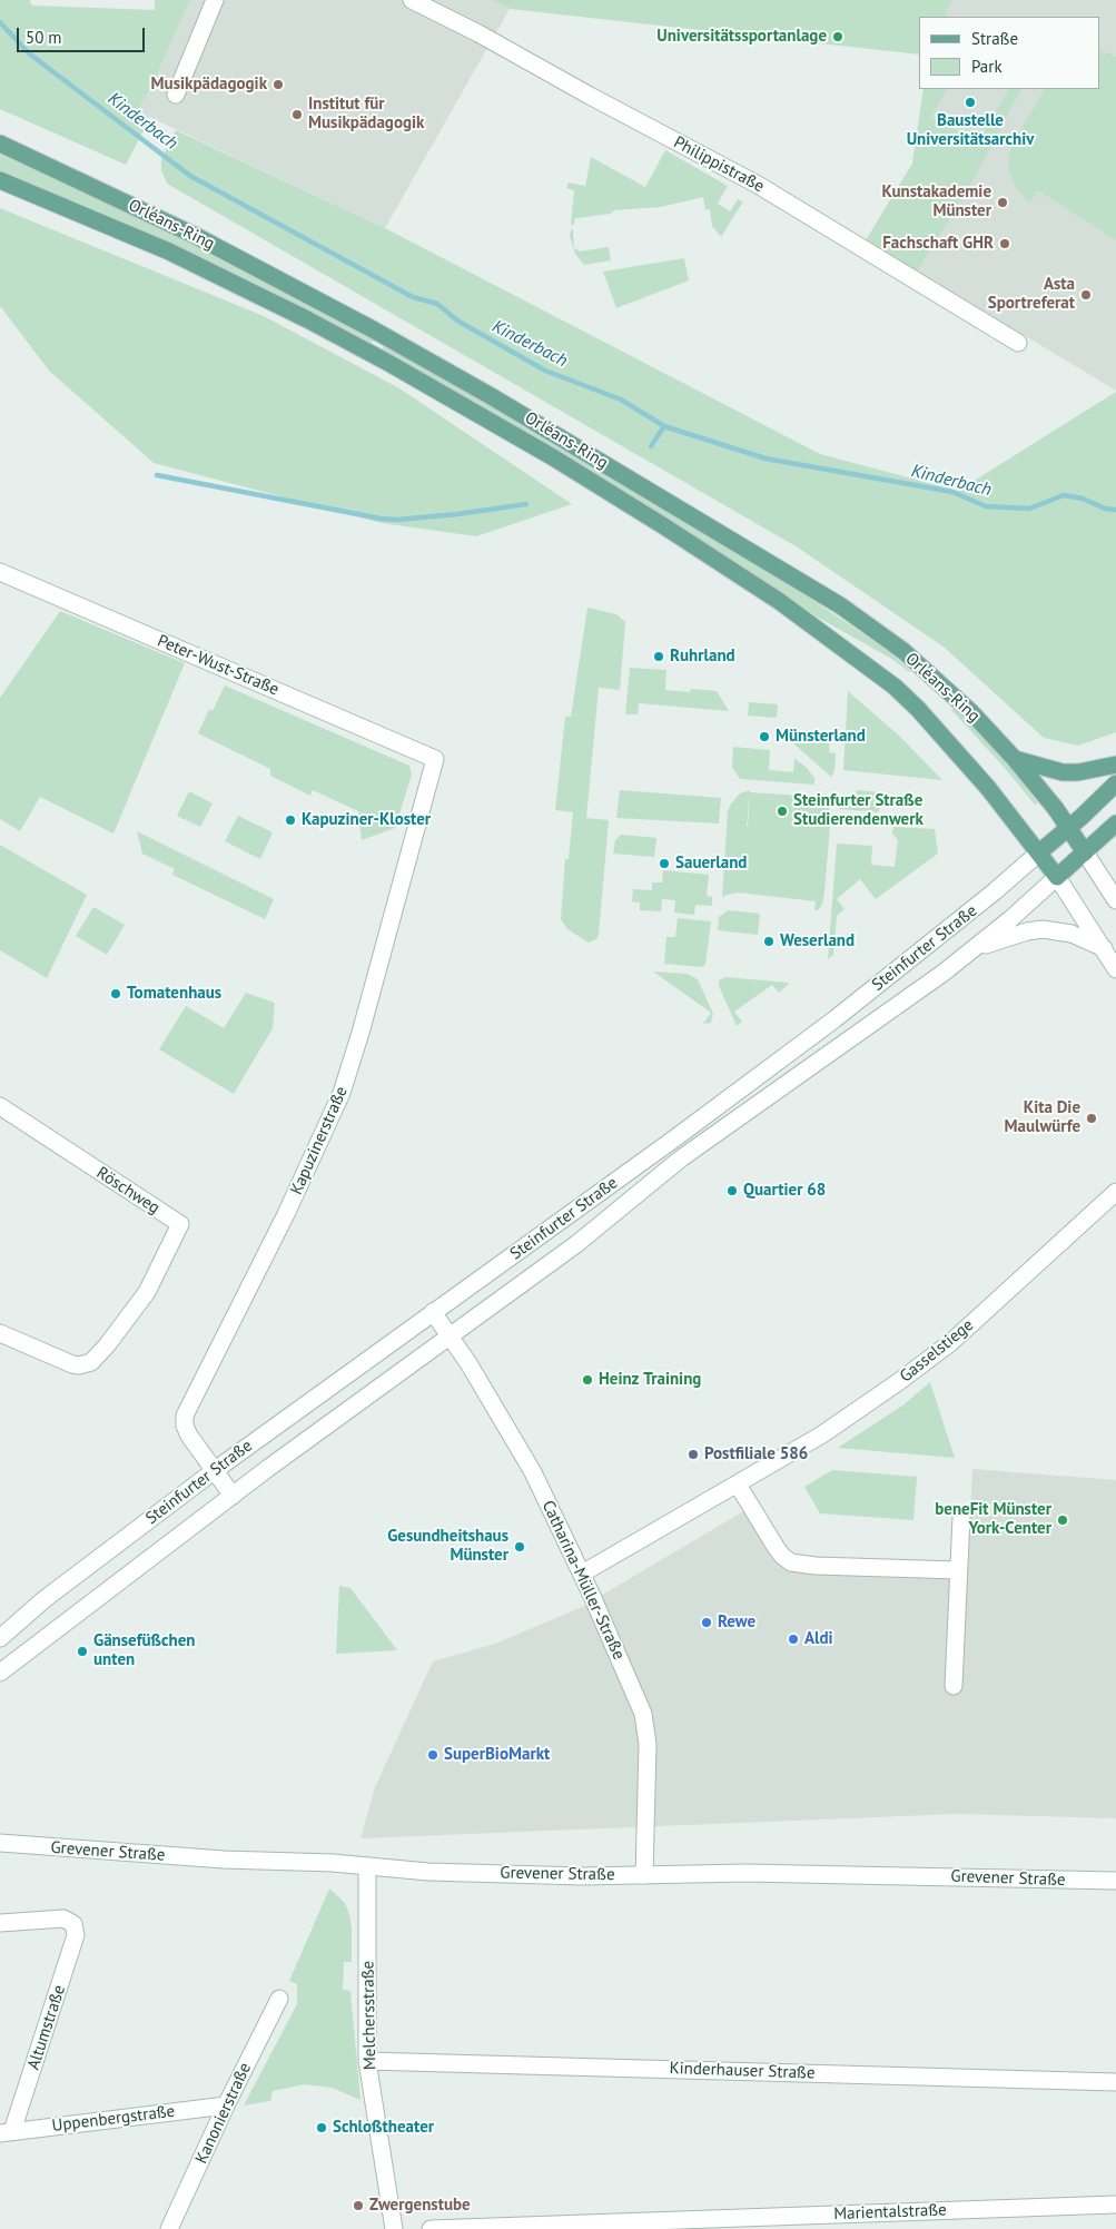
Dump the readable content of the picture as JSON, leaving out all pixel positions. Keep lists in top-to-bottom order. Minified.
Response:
{"streets":{"main road":["Orléans-Ring","Steinfurter Straße"],"street":["Philippistraße","Peter-Wust-Straße","Kapuzinerstraße","Röschweg","Gasselstiege","Catharina-Müller-Straße","Grevener Straße","Melchersstraße","Altumstraße","Kinderhauser Straße","Kanonierstraße","Uppenbergstraße","Marientalstraße"]},"crossings":[["Orléans-Ring","Steinfurter Straße"],["Peter-Wust-Straße","Kapuzinerstraße"],["Steinfurter Straße","Kapuzinerstraße"],["Steinfurter Straße","Catharina-Müller-Straße"],["Gasselstiege","Catharina-Müller-Straße"],["Catharina-Müller-Straße","Grevener Straße"],["Grevener Straße","Melchersstraße"],["Melchersstraße","Kinderhauser Straße"],["Altumstraße","Uppenbergstraße"],["Kanonierstraße","Uppenbergstraße"]],"water":["Kinderbach"],"places":["Universitätssportanlage","Musikpädagogik","Baustelle Universitätsarchiv","Institut für Musikpädagogik","Kunstakademie Münster","Fachschaft GHR","Asta Sportreferat","Ruhrland","Münsterland","Steinfurter Straße Studierendenwerk","Kapuziner-Kloster","Sauerland","Weserland","Tomatenhaus","Kita Die Maulwürfe","Quartier 68","Heinz Training","Postfiliale 586","beneFit Münster York-Center","Gesundheitshaus Münster","Rewe","Aldi","Gänsefüßchen unten","SuperBioMarkt","Schloßtheater","Zwergenstube"],"legend":["Straße","Park"],"scale_bar":"50 m"}
